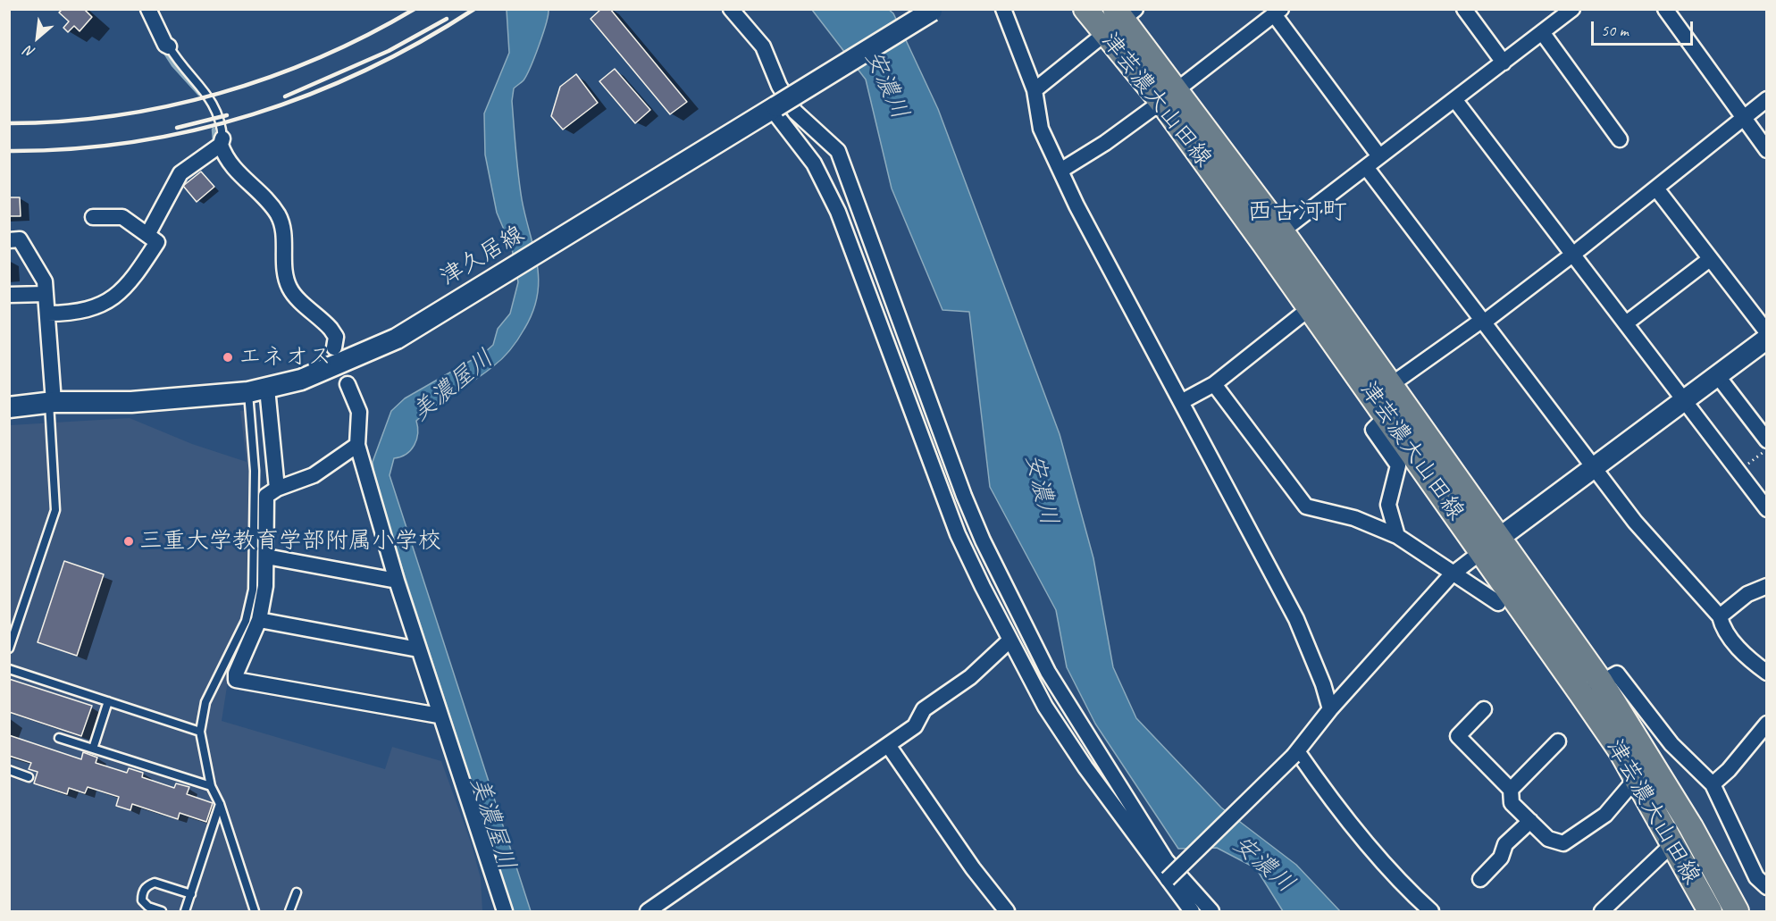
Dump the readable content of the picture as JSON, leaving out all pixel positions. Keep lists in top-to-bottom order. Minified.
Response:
{"streets":{"main road":["津芸濃大山田線","津久居線"]},"districts":["西古河町"],"water":["安濃川","美濃屋川"],"places":["エネオス","三重大学教育学部附属小学校"],"scale_bar":"50 m","north":"bottom left"}
